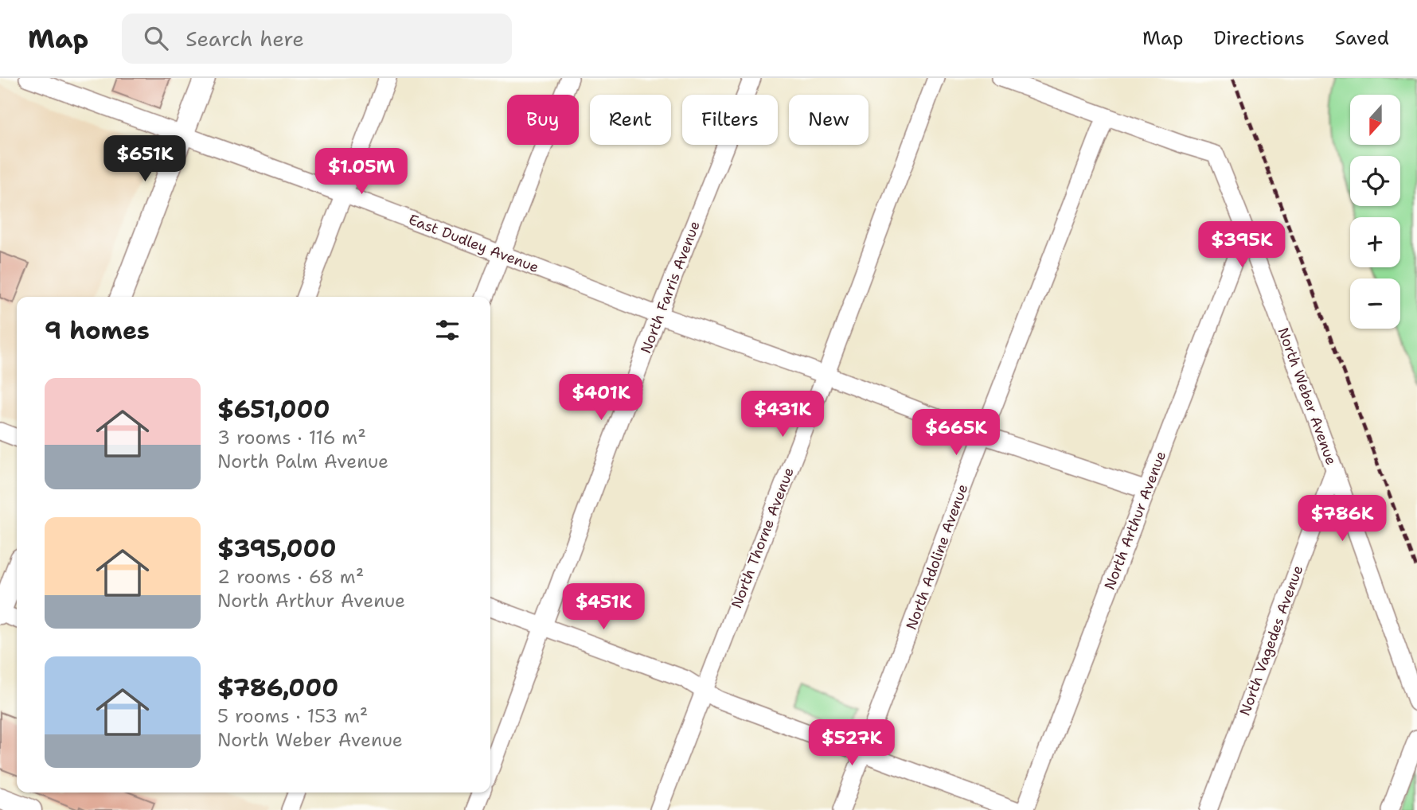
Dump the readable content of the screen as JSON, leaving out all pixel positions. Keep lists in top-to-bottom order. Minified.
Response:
{"streets":{"street":["East Dudley Avenue","North Farris Avenue","North Weber Avenue","North Arthur Avenue","North Thorne Avenue","North Adoline Avenue","North Vagedes Avenue"]},"crossings":[["East Dudley Avenue","North Farris Avenue"],["East Dudley Avenue","North Arthur Avenue"],["East Dudley Avenue","North Thorne Avenue"],["East Dudley Avenue","North Adoline Avenue"],["North Weber Avenue","North Arthur Avenue"],["North Weber Avenue","North Adoline Avenue"],["North Weber Avenue","North Vagedes Avenue"]],"north":"bottom","page":{"header":"Map","search":"Search here","nav":["Map","Directions","Saved"],"map_buttons":["+","−"],"chip":["Buy","Rent","Filters","New"],"price":["$651K","$1.05M","$395K","$401K","$431K","$665K","$786K","$451K","$527K"],"heading":"9 homes","list":[{"name":"$651,000","note":"3 rooms · 116 m² · North Palm Avenue"},{"name":"$395,000","note":"2 rooms · 68 m² · North Arthur Avenue"},{"name":"$786,000","note":"5 rooms · 153 m² · North Weber Avenue"}]}}
